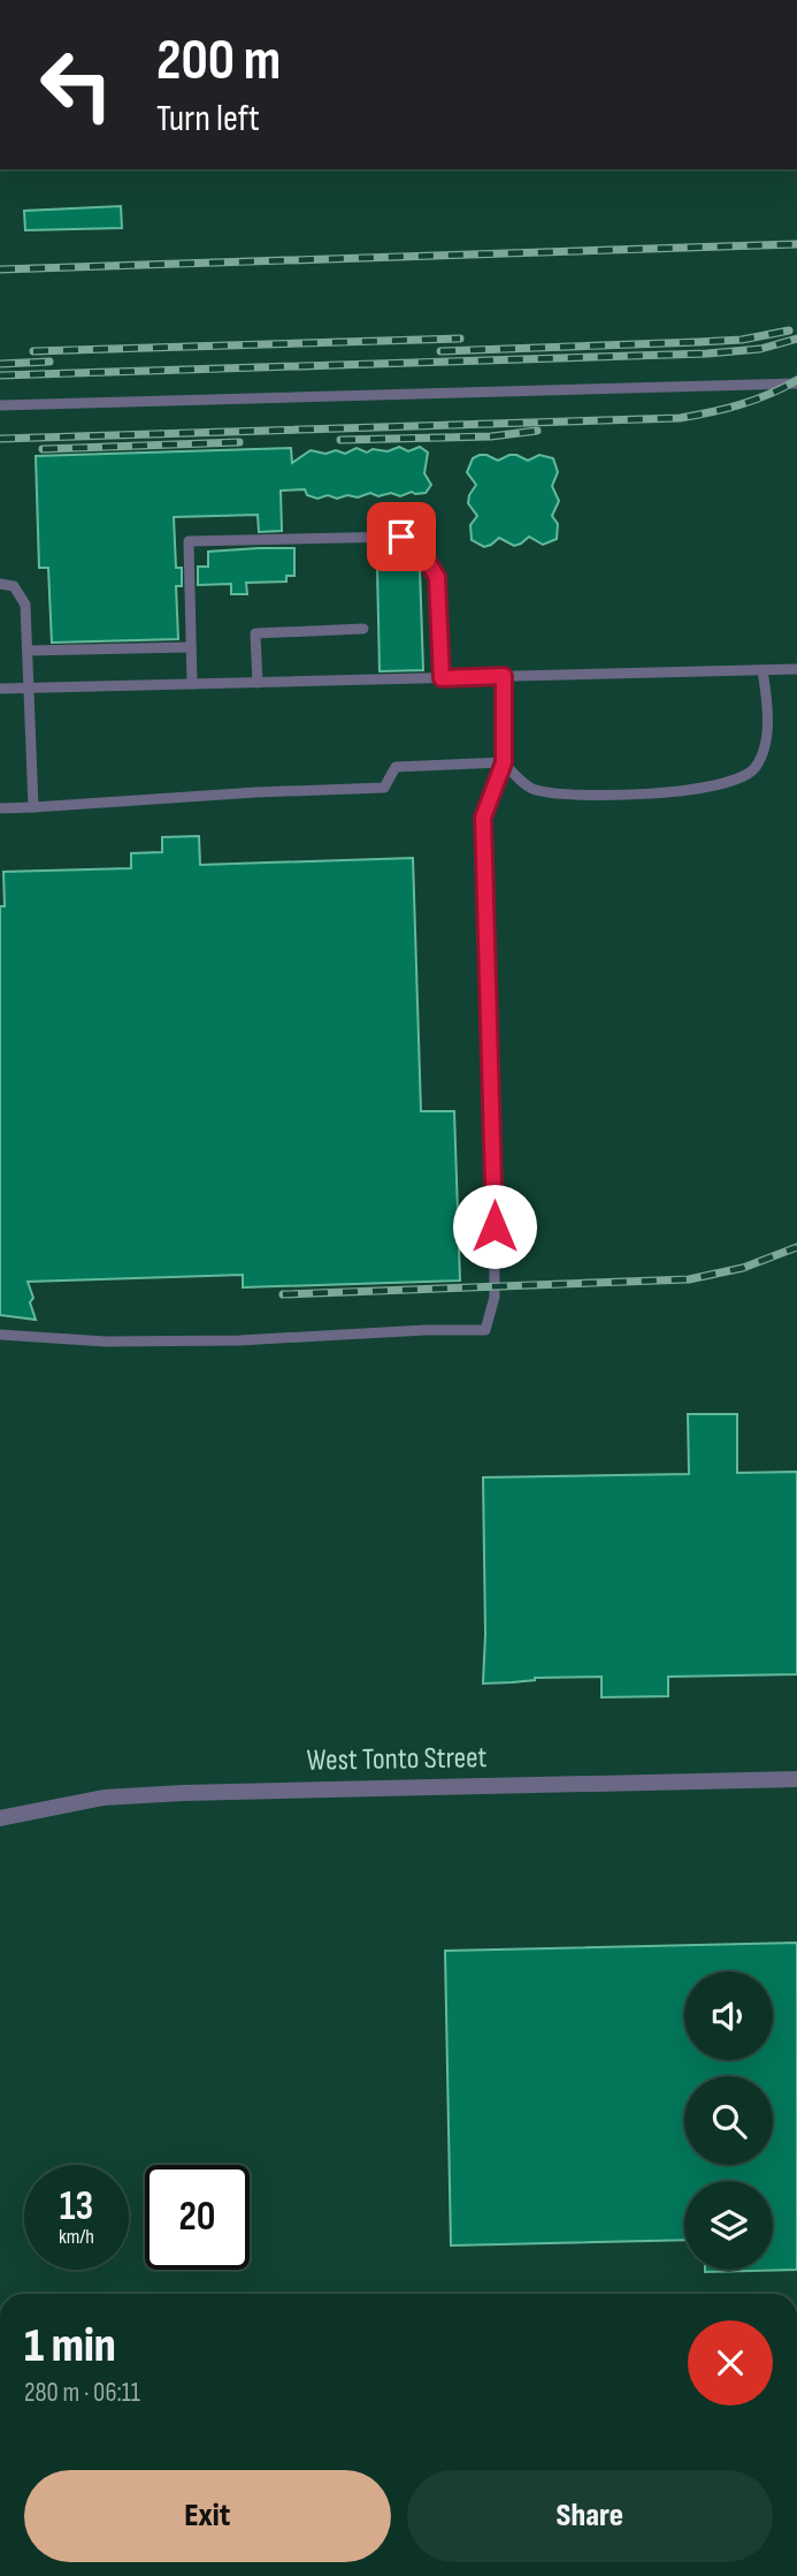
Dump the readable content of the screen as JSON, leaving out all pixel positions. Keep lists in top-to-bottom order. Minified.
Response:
{"streets":{"street":["West Tonto Street"]},"page":{"turn":["200 m","Turn left"],"speed":"13 km/h","limit":"20","heading":["1 min","280 m · 06:11"],"buttons":["Exit","Share"]}}
